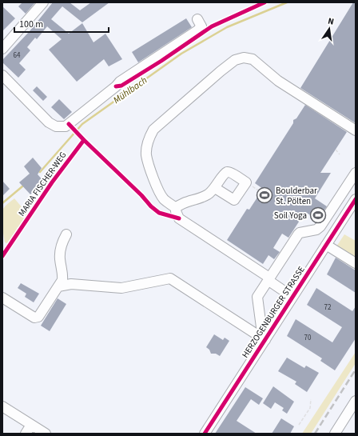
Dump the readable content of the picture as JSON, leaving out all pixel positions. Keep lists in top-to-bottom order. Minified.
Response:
{"streets":{"street":["HERZOGENBURGER STRASSE"],"cycle path":["MARIA FISCHER-WEG"]},"water":["Mühlbach"],"places":{"sports":["Boulderbar St. Pölten","Soil Yoga"]},"house_numbers":["64","72","70"],"scale_bar":"100 m","north":"top"}
